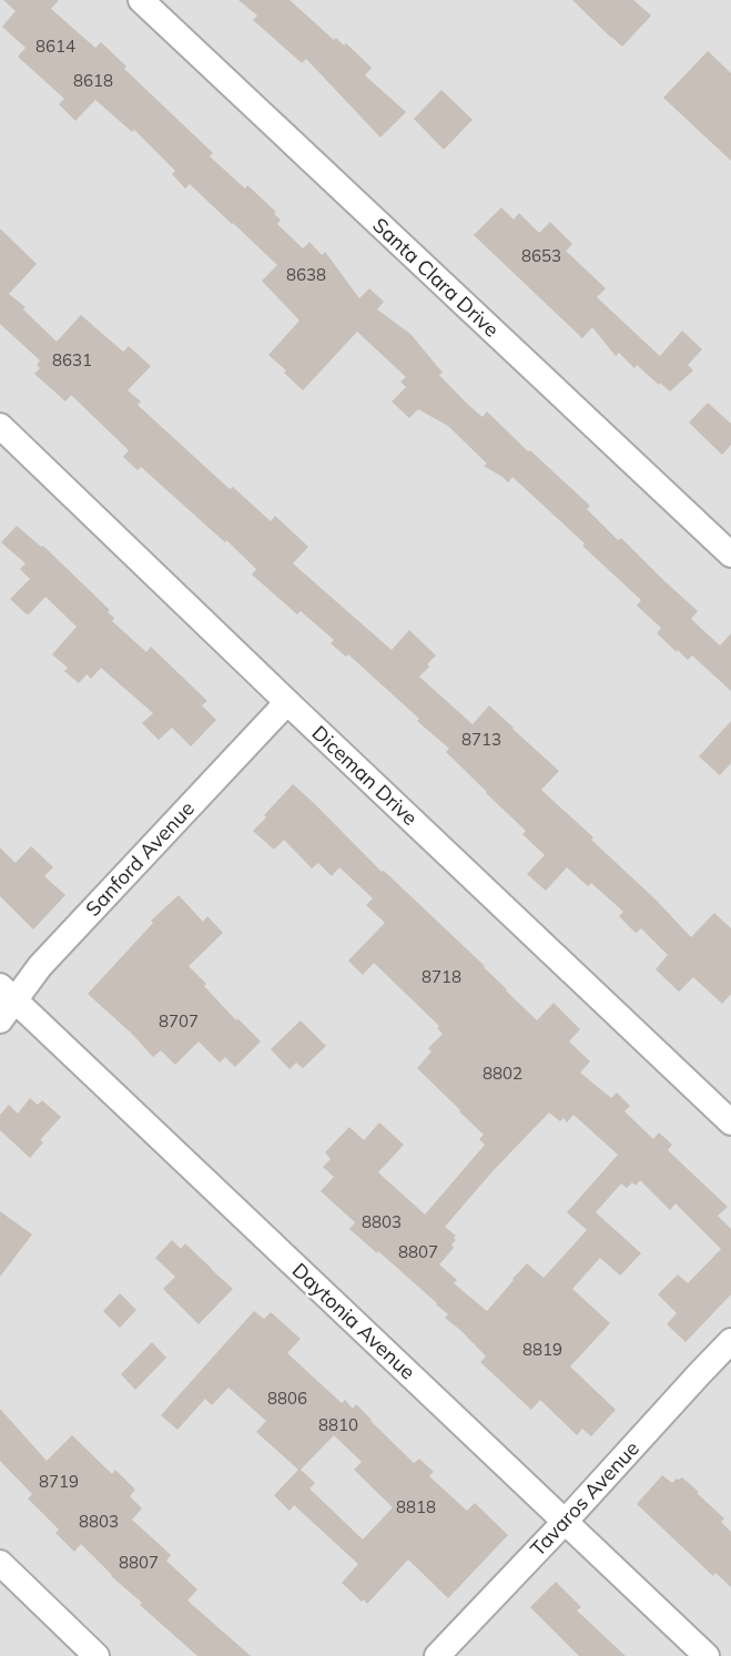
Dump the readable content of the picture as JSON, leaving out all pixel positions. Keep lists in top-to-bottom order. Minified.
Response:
{"streets":{"street":["Santa Clara Drive","Diceman Drive","Sanford Avenue","Daytonia Avenue","Tavaros Avenue"]},"crossings":[["Diceman Drive","Sanford Avenue"],["Sanford Avenue","Daytonia Avenue"],["Daytonia Avenue","Tavaros Avenue"]],"house_numbers":["8614","8618","8653","8638","8631","8713","8718","8707","8802","8803","8807","8819","8806","8810","8719","8818","8803","8807"]}
